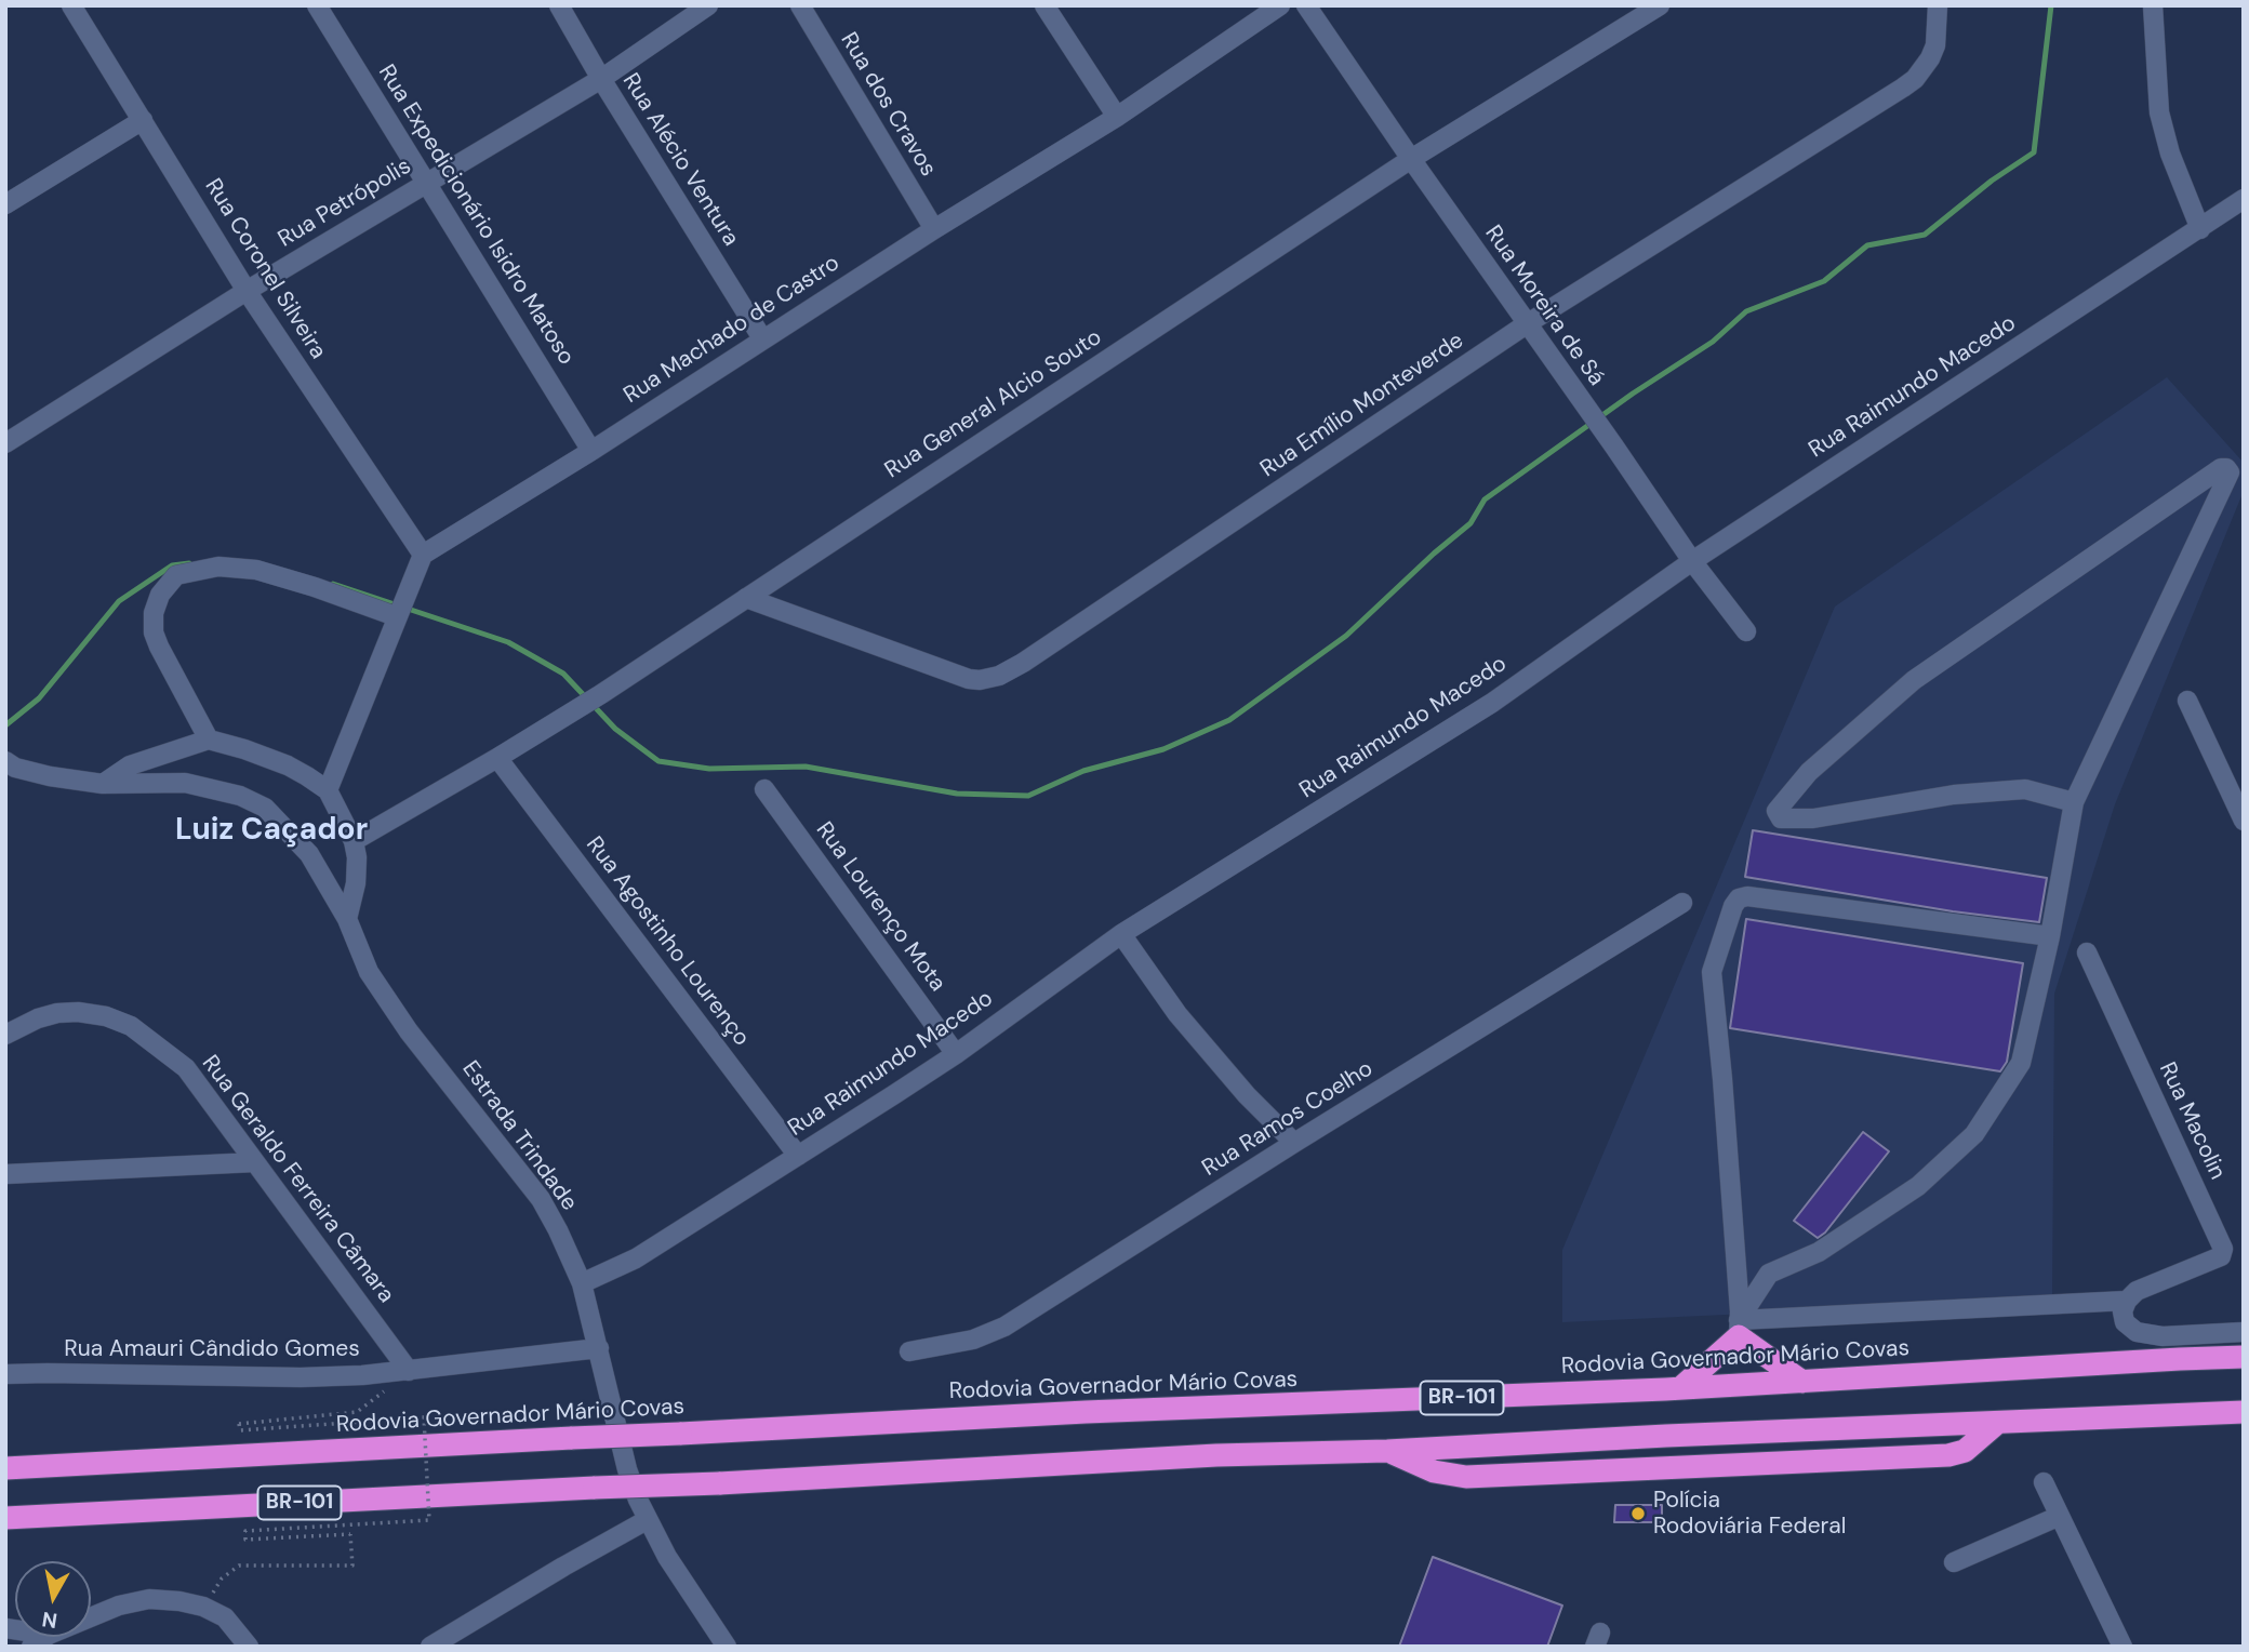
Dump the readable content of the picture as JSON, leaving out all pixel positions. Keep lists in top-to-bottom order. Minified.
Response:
{"streets":{"highway":["Rodovia Governador Mário Covas","BR-101"],"street":["Rua dos Cravos","Rua Alécio Ventura","Rua Petrópolis","Rua Expedicionário Isidro Matoso","Rua Coronel Silveira","Rua Moreira de Sá","Rua Machado de Castro","Rua Raimundo Macedo","Rua General Alcio Souto","Rua Emílio Monteverde","Rua Lourenço Mota","Rua Agostinho Lourenço","Rua Ramos Coelho","Rua Macolin","Estrada Trindade","Rua Geraldo Ferreira Câmara","Rua Amauri Cândido Gomes"]},"crossings":[["Rua dos Cravos","Rua Machado de Castro"],["Rua Alécio Ventura","Rua Petrópolis"],["Rua Alécio Ventura","Rua Machado de Castro"],["Rua Petrópolis","Rua Expedicionário Isidro Matoso"],["Rua Petrópolis","Rua Coronel Silveira"],["Rua Expedicionário Isidro Matoso","Rua Machado de Castro"],["Rua Coronel Silveira","Rua Machado de Castro"],["Rua Moreira de Sá","Rua Raimundo Macedo"],["Rua Moreira de Sá","Rua General Alcio Souto"],["Rua Moreira de Sá","Rua Emílio Monteverde"],["Rua Raimundo Macedo","Rua Lourenço Mota"],["Rua Raimundo Macedo","Rua Agostinho Lourenço"],["Rua Raimundo Macedo","Estrada Trindade"],["Rua General Alcio Souto","Rua Emílio Monteverde"],["Rua General Alcio Souto","Rua Agostinho Lourenço"],["Estrada Trindade","Rua Amauri Cândido Gomes"],["Rua Geraldo Ferreira Câmara","Rua Amauri Cândido Gomes"]],"districts":["Luiz Caçador"],"places":["Polícia Rodoviária Federal"],"north":"bottom"}
